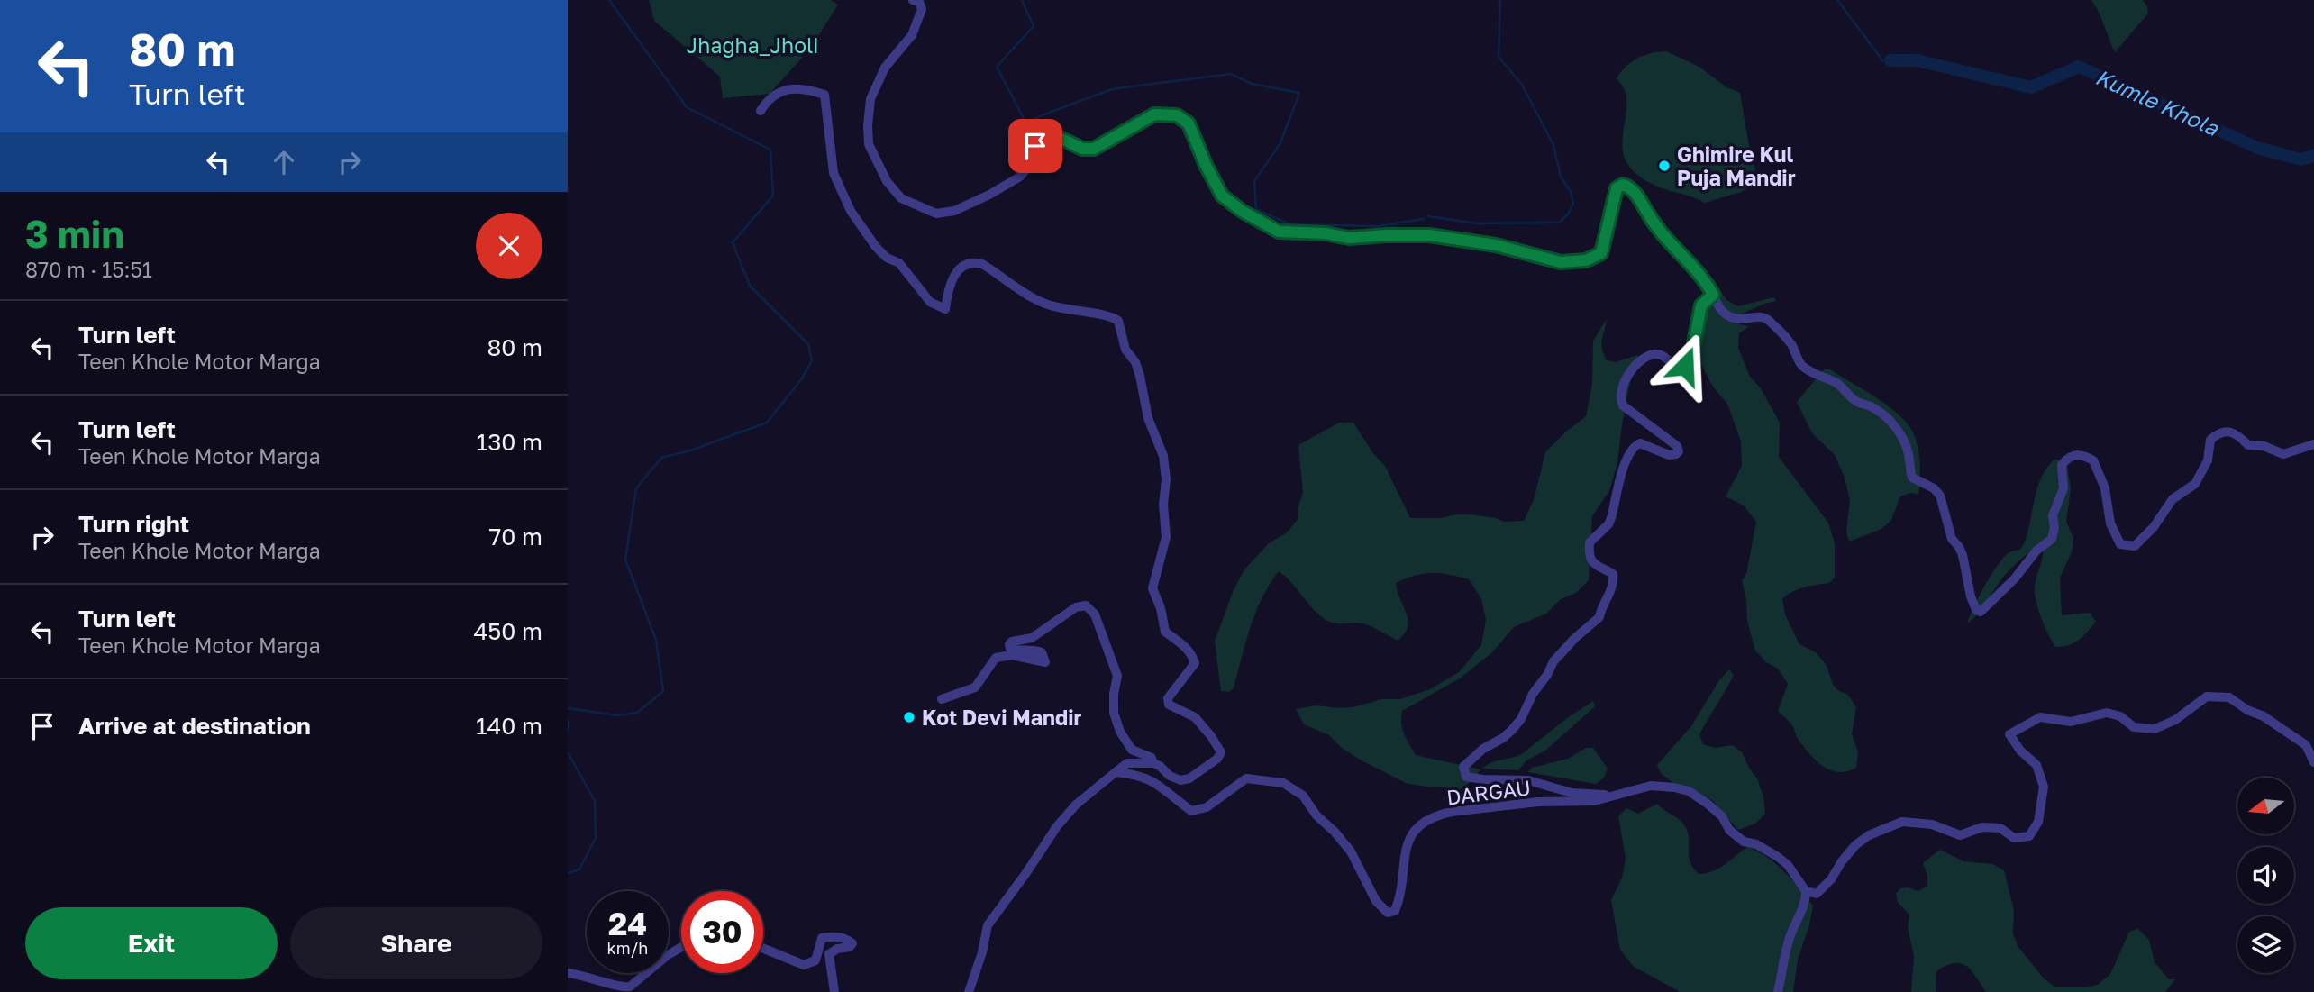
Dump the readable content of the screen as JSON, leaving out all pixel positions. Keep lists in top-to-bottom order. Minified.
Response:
{"streets":{"street":["DARGAU"]},"water":["Kumle Khola"],"parks":["Jhagha_Jholi"],"places":["Ghimire Kul Puja Mandir","Kot Devi Mandir"],"north":"left","page":{"turn":["80 m","Turn left"],"heading":["3 min","870 m · 15:51"],"list":[{"name":"Turn left","note":"Teen Khole Motor Marga","value":"80 m"},{"name":"Turn left","note":"Teen Khole Motor Marga","value":"130 m"},{"name":"Turn right","note":"Teen Khole Motor Marga","value":"70 m"},{"name":"Turn left","note":"Teen Khole Motor Marga","value":"450 m"},{"name":"Arrive at destination","value":"140 m"}],"speed":"24 km/h","limit":"30","buttons":["Exit","Share"]}}
